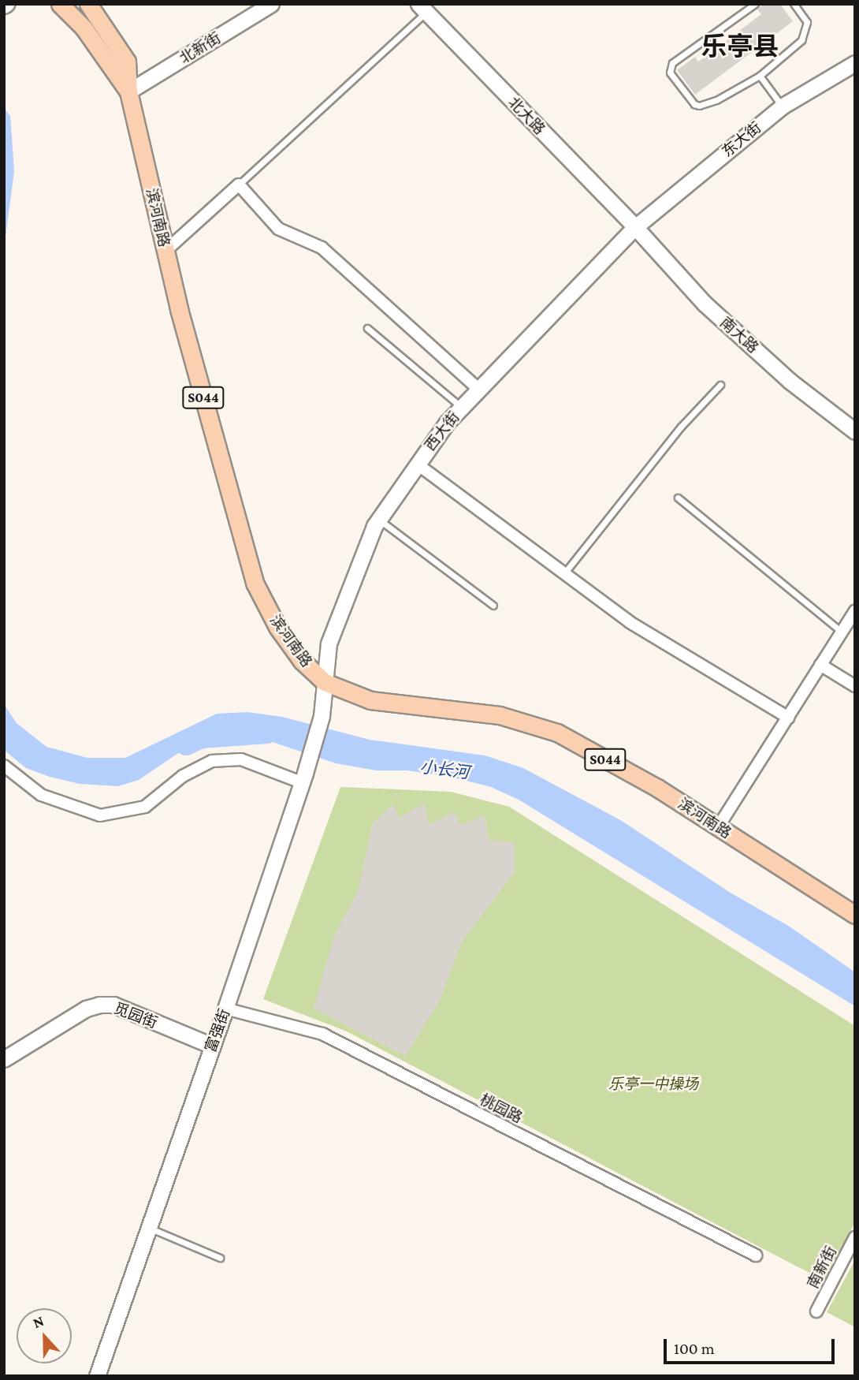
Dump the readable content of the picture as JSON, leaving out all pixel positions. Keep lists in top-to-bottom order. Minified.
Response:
{"streets":{"main road":["滨河南路","S044"],"street":["北新街","北大路","东大街","南大路","西大街","觅园街","富强街","桃园路","南新街"]},"crossings":[["北新街","滨河南路"],["北大路","东大街"],["北大路","南大路"],["北大路","西大街"],["东大街","南大路"],["东大街","西大街"],["滨河南路","西大街"],["滨河南路","富强街"],["南大路","西大街"],["西大街","富强街"],["觅园街","富强街"],["富强街","桃园路"]],"districts":["乐亭县"],"water":["小长河"],"parks":["乐亭一中操场"],"scale_bar":"100 m","north":"top"}
